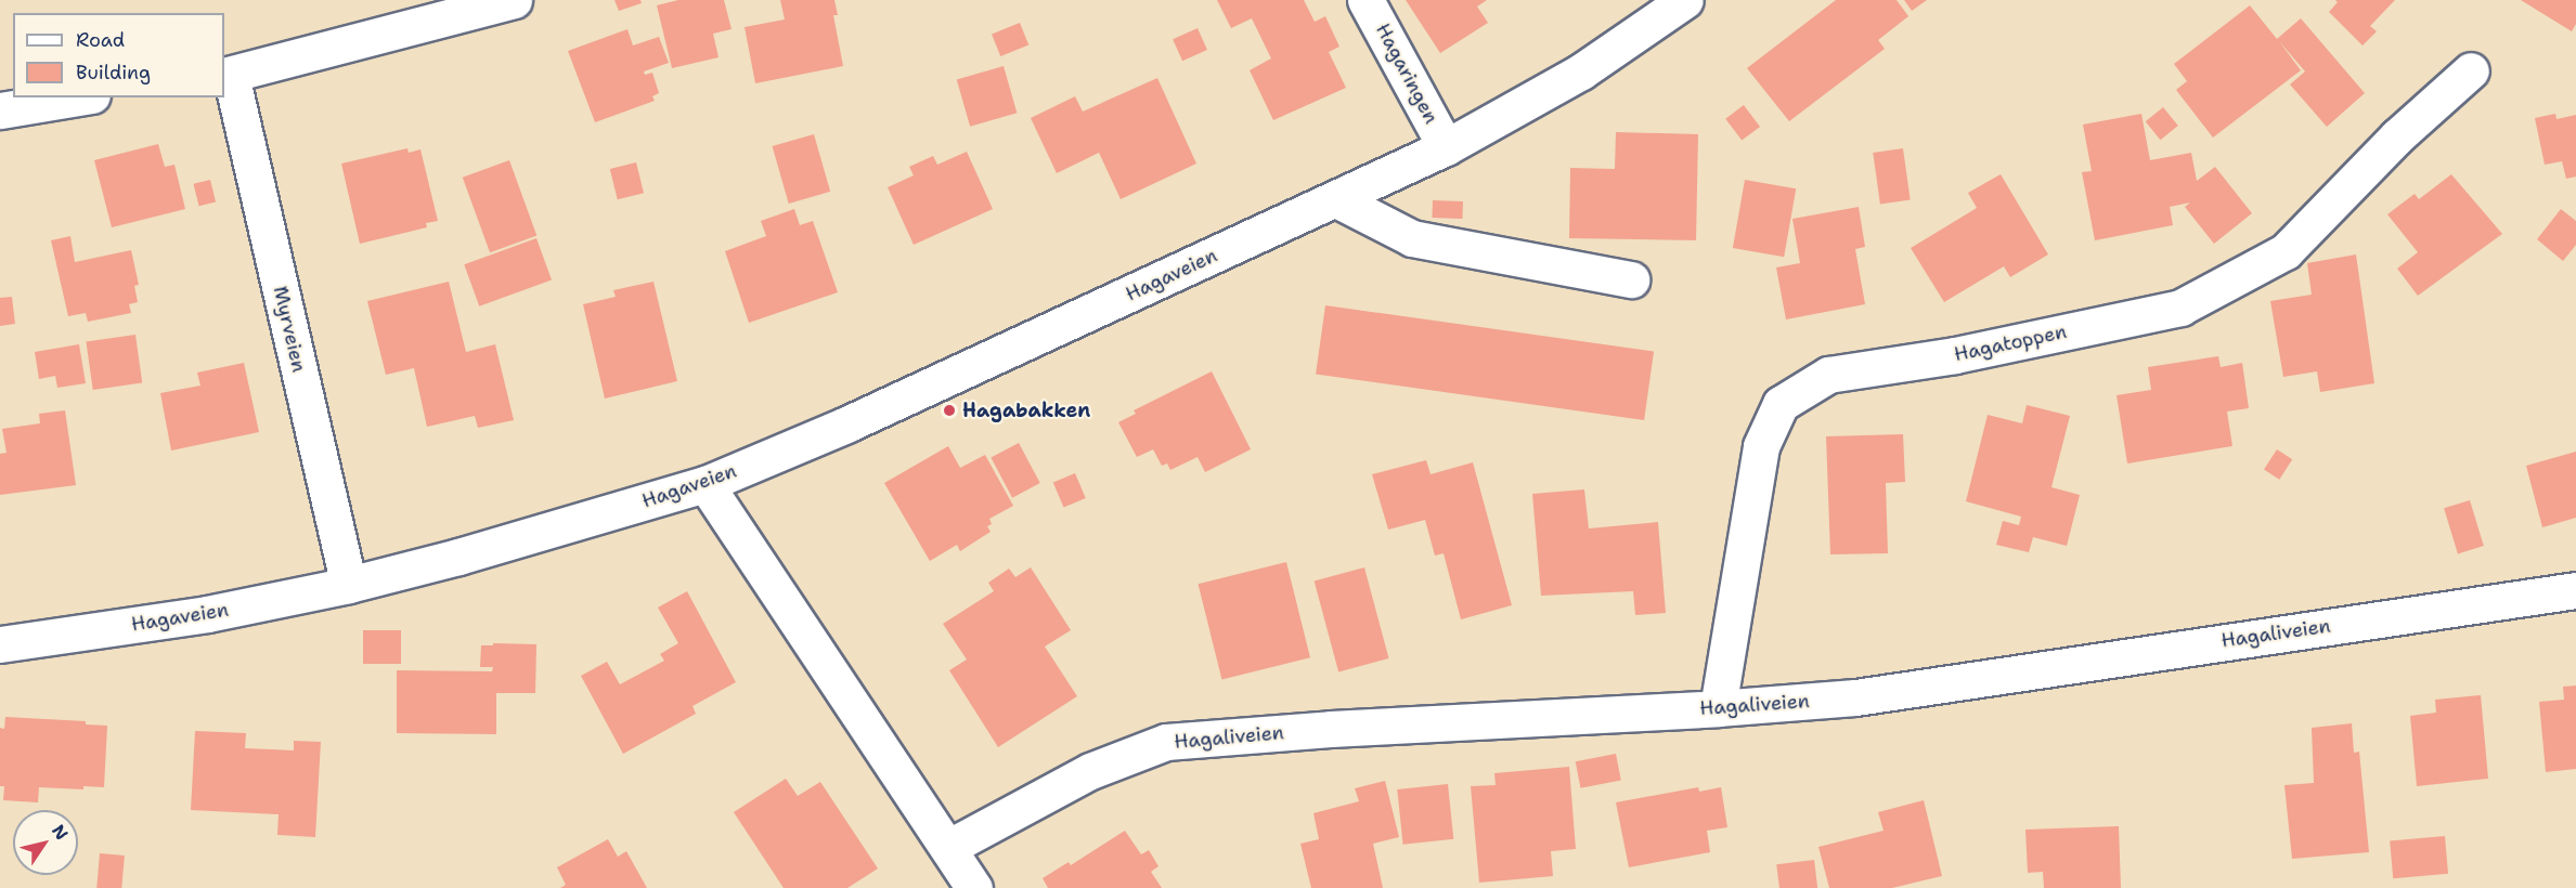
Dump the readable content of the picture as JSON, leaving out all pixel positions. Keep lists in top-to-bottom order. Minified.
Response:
{"streets":{"street":["Hagaringen","Hagaveien","Myrveien","Hagatoppen","Hagaliveien"]},"crossings":[["Hagaringen","Hagaveien"],["Hagaveien","Myrveien"],["Hagatoppen","Hagaliveien"]],"places":["Hagabakken"],"legend":["Road","Building"],"north":"top right"}
